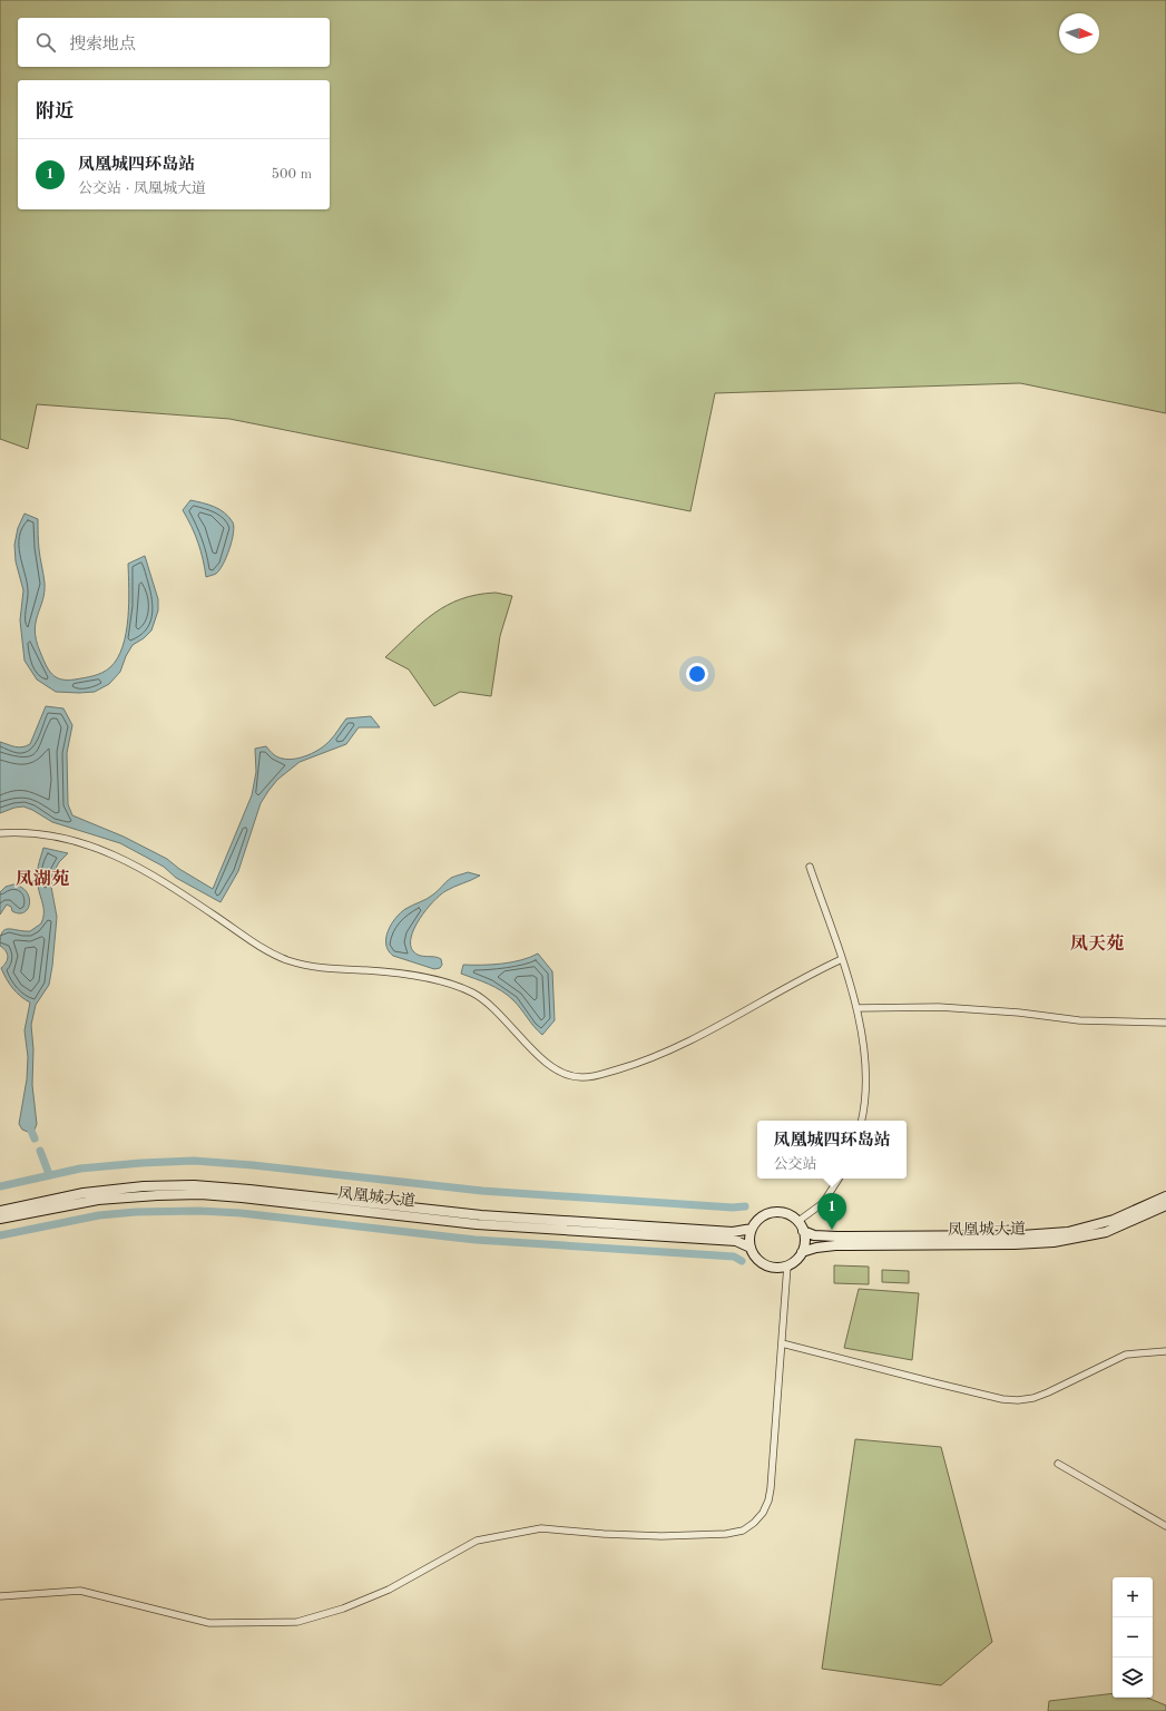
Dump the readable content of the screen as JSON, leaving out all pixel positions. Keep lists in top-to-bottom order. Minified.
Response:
{"streets":{"main road":["凤凰城大道"]},"districts":["凤湖苑","凤天苑"],"north":"right","page":{"search":"搜索地点","heading":"附近","list":[{"mark":"1","name":"凤凰城四环岛站","note":"公交站 · 凤凰城大道","value":"500 m"}],"popup":["凤凰城四环岛站","公交站"],"pins":"1","map_buttons":["+","−"]}}
